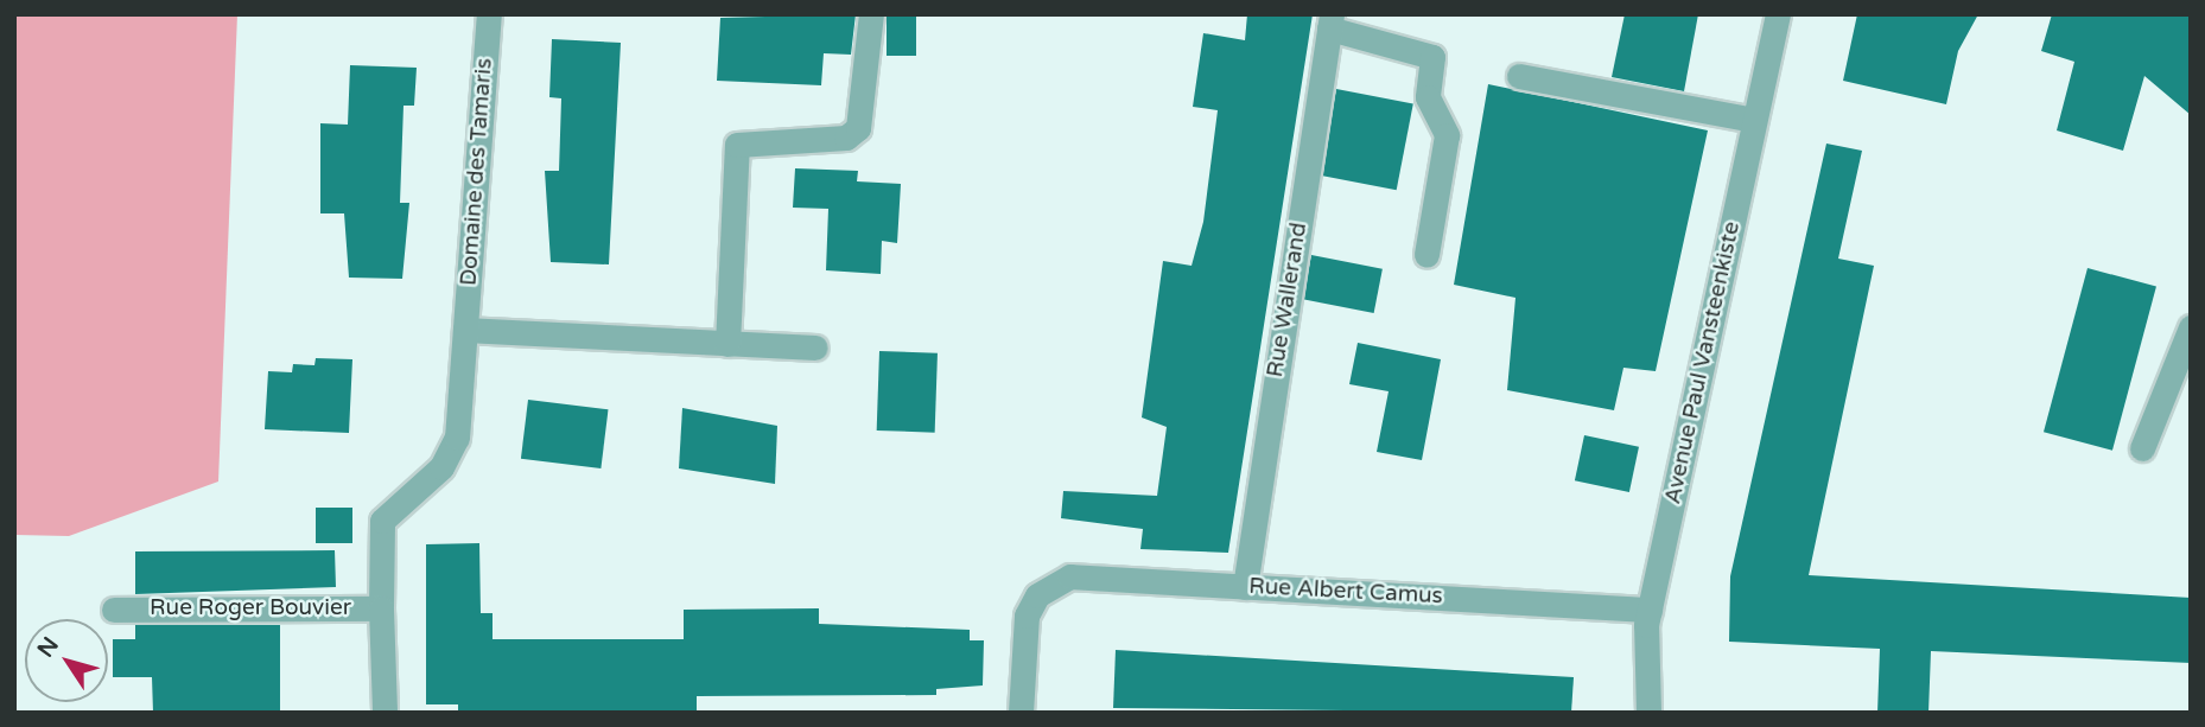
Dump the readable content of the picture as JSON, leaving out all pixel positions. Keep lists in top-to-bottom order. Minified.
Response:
{"streets":{"street":["Domaine des Tamaris","Rue Wallerand","Avenue Paul Vansteenkiste","Rue Albert Camus","Rue Roger Bouvier"]},"crossings":[["Domaine des Tamaris","Rue Roger Bouvier"],["Rue Wallerand","Rue Albert Camus"],["Avenue Paul Vansteenkiste","Rue Albert Camus"]],"north":"top left"}
